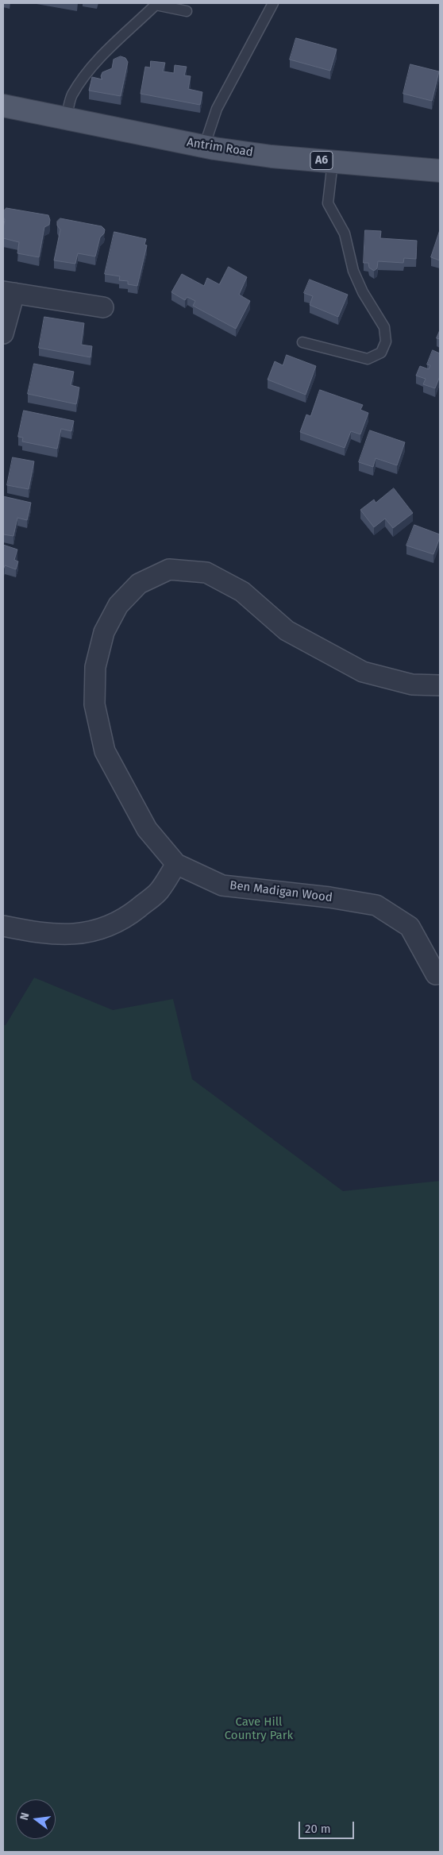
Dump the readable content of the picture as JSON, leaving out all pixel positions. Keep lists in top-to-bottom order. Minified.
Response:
{"streets":{"main road":["Antrim Road","A6"],"street":["Ben Madigan Wood"]},"parks":["Cave Hill Country Park"],"scale_bar":"20 m","north":"left"}
